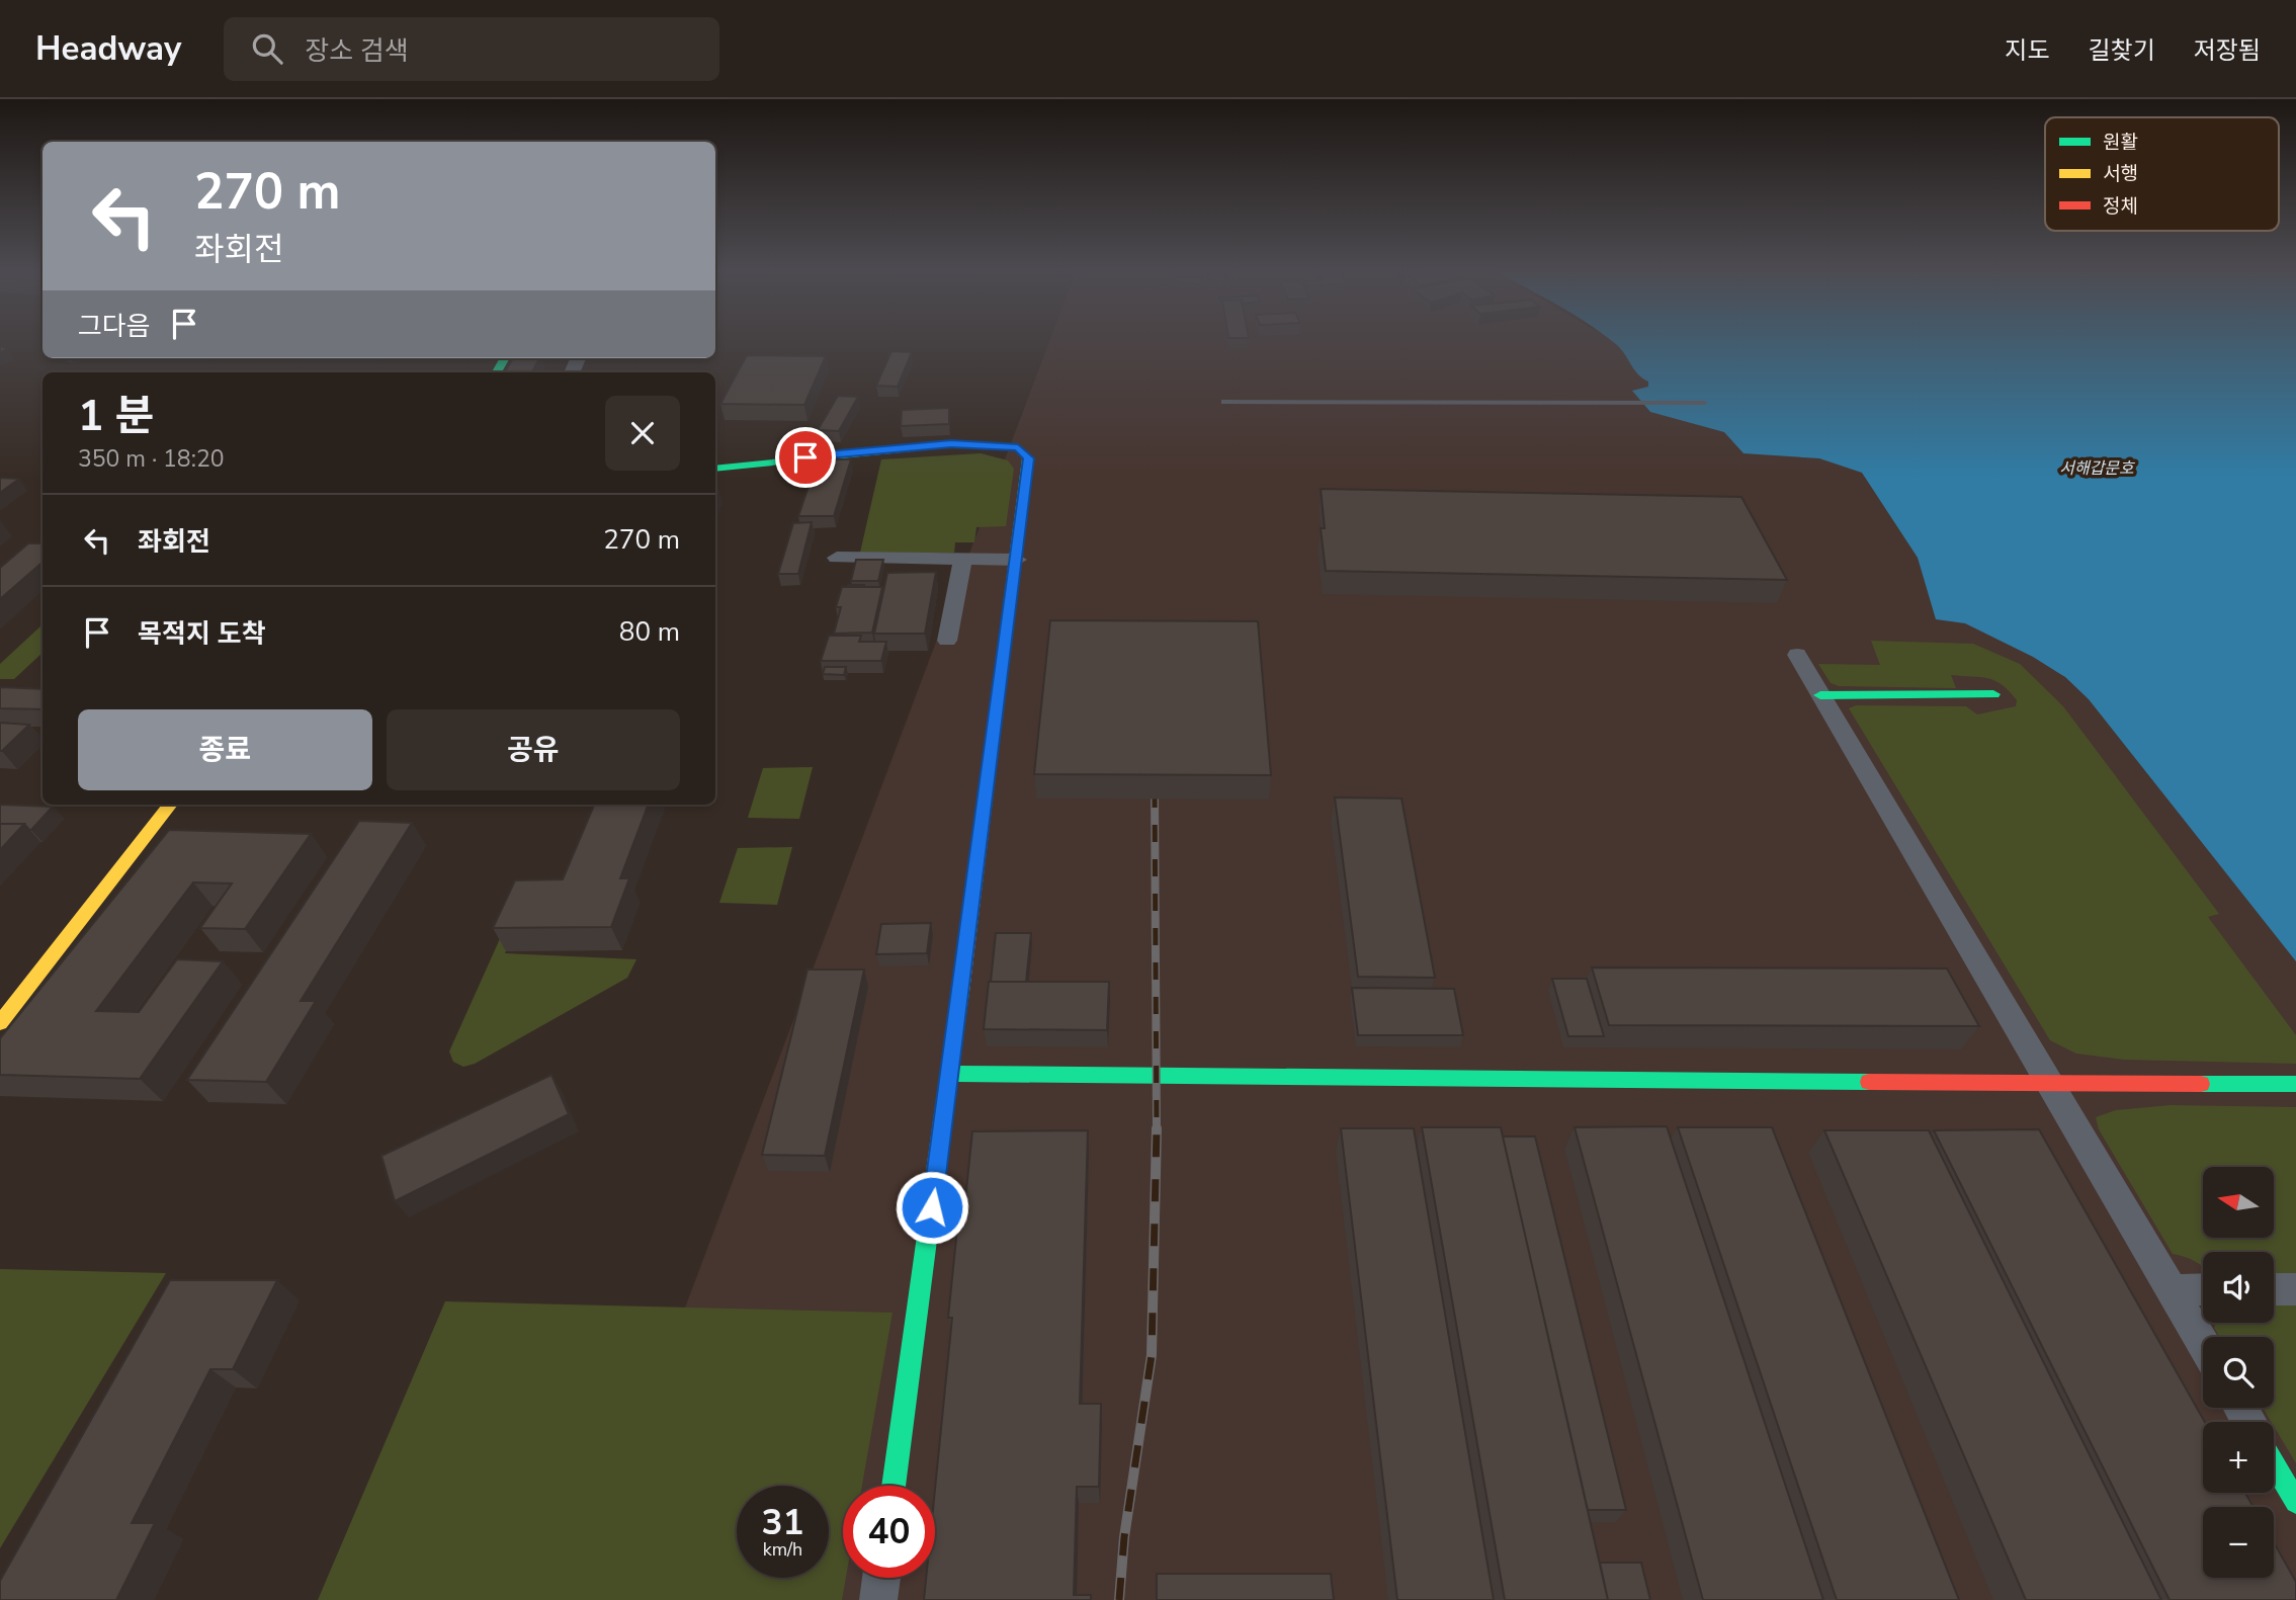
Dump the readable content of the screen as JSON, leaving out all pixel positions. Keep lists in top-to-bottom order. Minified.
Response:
{"water":["서해갑문호"],"legend":["원활","서행","정체"],"north":"left","page":{"header":"Headway","search":"장소 검색","nav":["지도","길찾기","저장됨"],"turn":["270 m","좌회전"],"then":"그다음","heading":["1 분","350 m · 18:20"],"list":[{"name":"좌회전","value":"270 m"},{"name":"목적지 도착","value":"80 m"}],"buttons":["종료","공유"],"map_buttons":["+","−"],"speed":"31 km/h","limit":"40"}}
